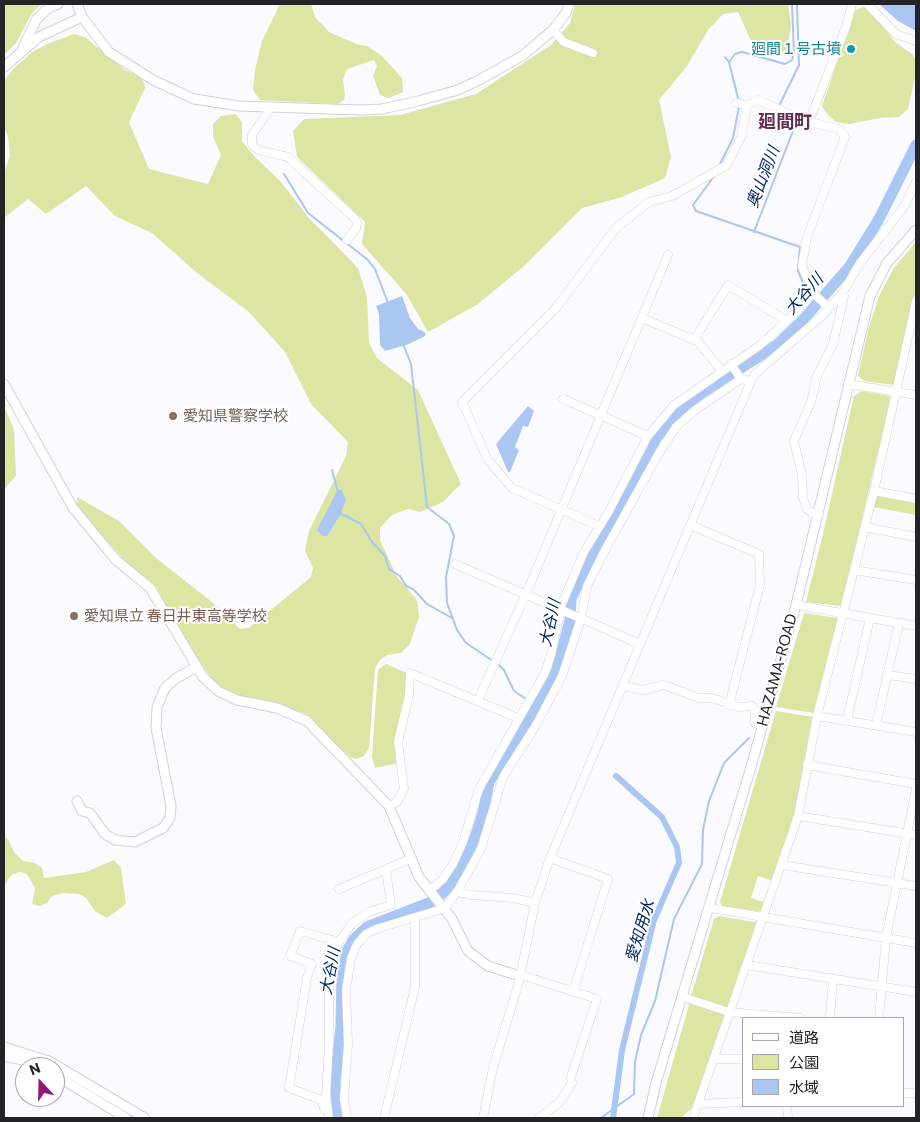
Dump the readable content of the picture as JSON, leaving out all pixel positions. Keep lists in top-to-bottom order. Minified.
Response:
{"streets":{"street":["HAZAMA-ROAD"]},"districts":["廻間町"],"water":["奥山洞川","大谷川","愛知用水"],"places":["廻間１号古墳","愛知県警察学校","愛知県立 春日井東高等学校"],"legend":["道路","公園","水域"],"north":"top"}
